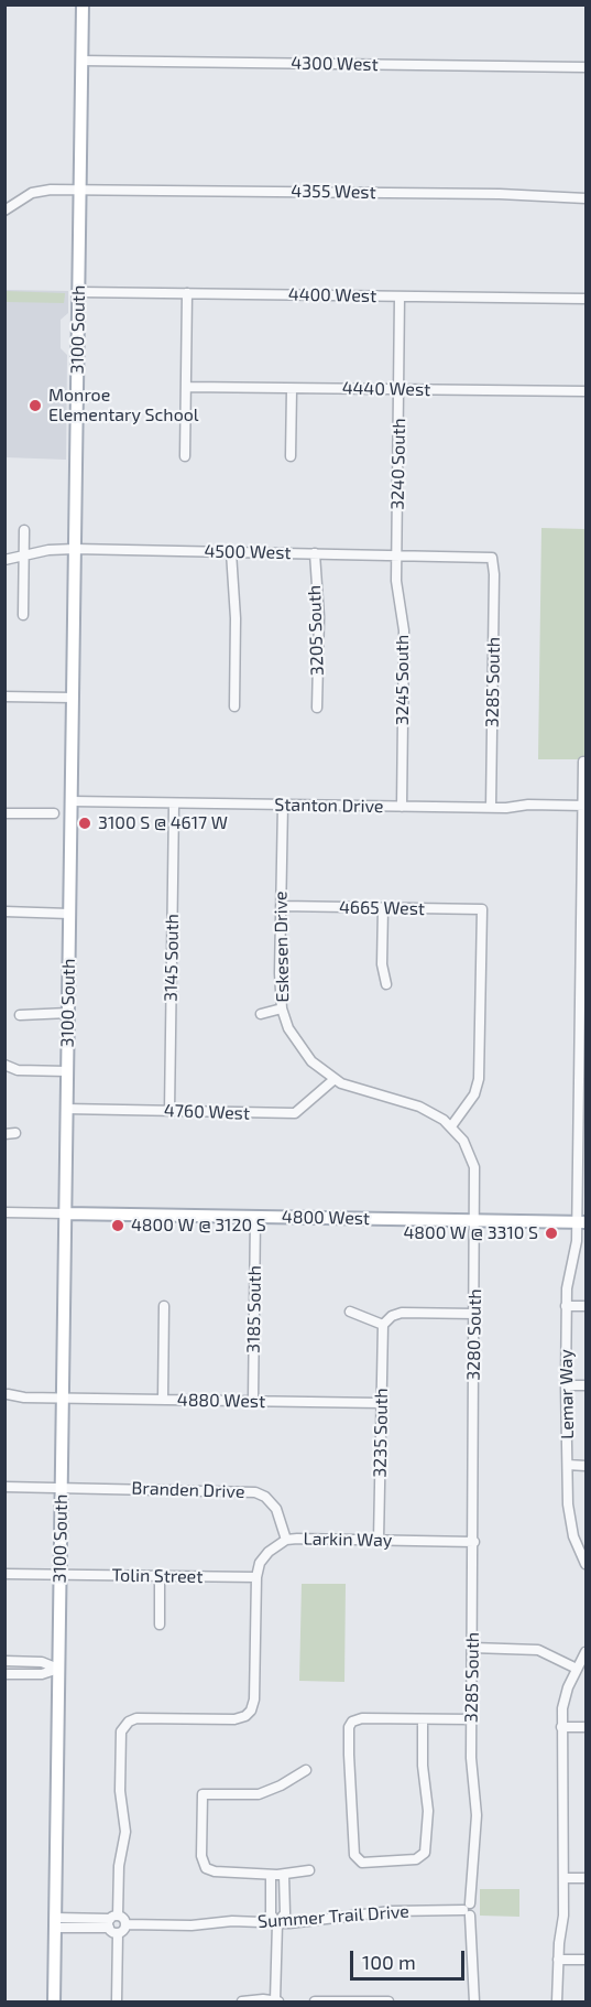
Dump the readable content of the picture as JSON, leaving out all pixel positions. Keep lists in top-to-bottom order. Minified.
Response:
{"streets":{"main road":["3100 South","4800 West"],"street":["4300 West","4355 West","4400 West","4440 West","3240 South","4500 West","3205 South","3245 South","3285 South","Stanton Drive","4665 West","Eskesen Drive","3145 South","4760 West","3185 South","3280 South","Lemar Way","4880 West","3235 South","Branden Drive","Larkin Way","Tolin Street","Summer Trail Drive"]},"crossings":[["4300 West","3100 South"],["4355 West","3100 South"],["4400 West","3100 South"],["4400 West","3240 South"],["3100 South","4500 West"],["3100 South","Stanton Drive"],["3100 South","4760 West"],["3100 South","4800 West"],["3100 South","4880 West"],["3100 South","Branden Drive"],["3100 South","Tolin Street"],["4440 West","3240 South"],["3240 South","4500 West"],["3240 South","3245 South"],["4500 West","3205 South"],["4500 West","3245 South"],["4500 West","3285 South"],["3245 South","Stanton Drive"],["3285 South","Stanton Drive"],["3285 South","3280 South"],["3285 South","Larkin Way"],["3285 South","Summer Trail Drive"],["Stanton Drive","Eskesen Drive"],["Stanton Drive","3145 South"],["Stanton Drive","Lemar Way"],["4665 West","Eskesen Drive"],["Eskesen Drive","4760 West"],["Eskesen Drive","4800 West"],["Eskesen Drive","3280 South"],["3145 South","4760 West"],["4800 West","3185 South"],["4800 West","3280 South"],["4800 West","Lemar Way"],["3185 South","4880 West"],["4880 West","3235 South"],["3235 South","Larkin Way"],["Branden Drive","Larkin Way"],["Larkin Way","Tolin Street"]],"places":["Monroe Elementary School","3100 S @ 4617 W","4800 W @ 3120 S","4800 W @ 3310 S"],"scale_bar":"100 m"}
